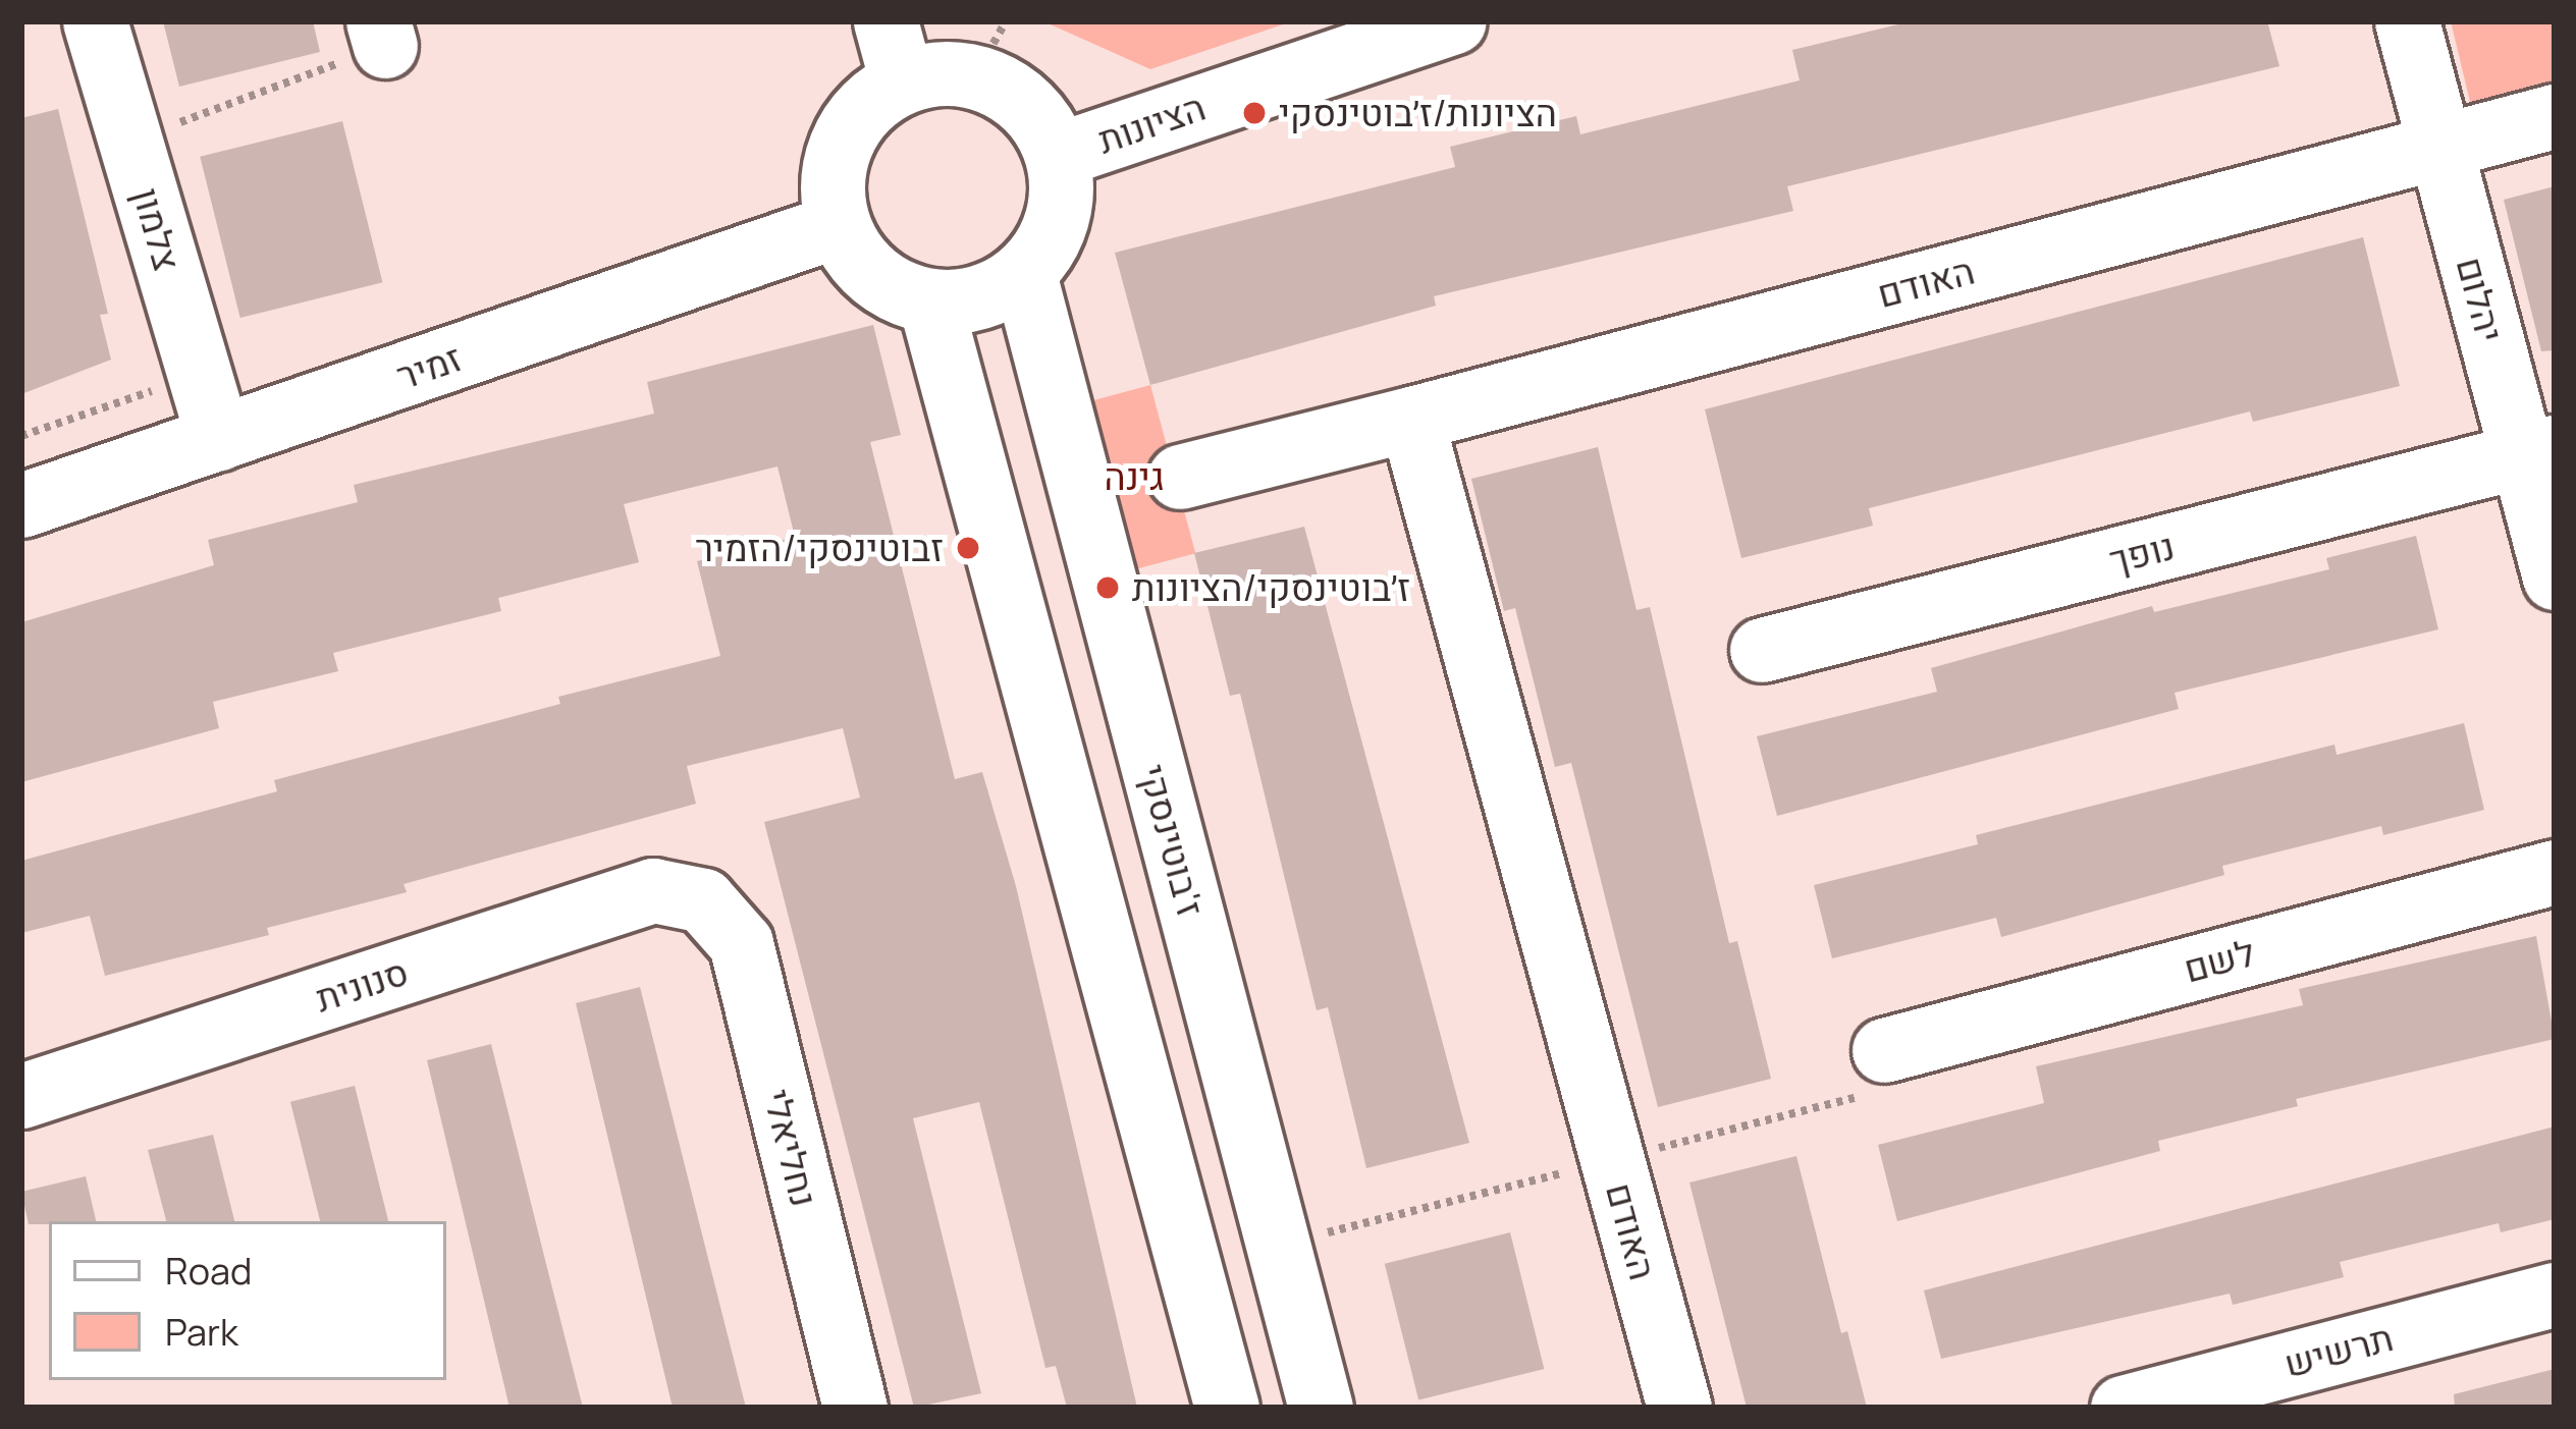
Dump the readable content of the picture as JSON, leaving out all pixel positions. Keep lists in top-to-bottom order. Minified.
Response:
{"streets":{"street":["הציונות","צלמון","האודם","יהלום","זמיר","נופך","ז'בוטינסקי","לשם","סנונית","נחליאלי","תרשיש"]},"crossings":[["הציונות","זמיר"],["הציונות","ז'בוטינסקי"],["צלמון","זמיר"],["האודם","יהלום"],["יהלום","נופך"],["זמיר","ז'בוטינסקי"],["סנונית","נחליאלי"]],"parks":["גינה"],"places":["הציונות/ז׳בוטינסקי","זבוטינסקי/הזמיר","ז׳בוטינסקי/הציונות"],"legend":["Road","Park"]}
